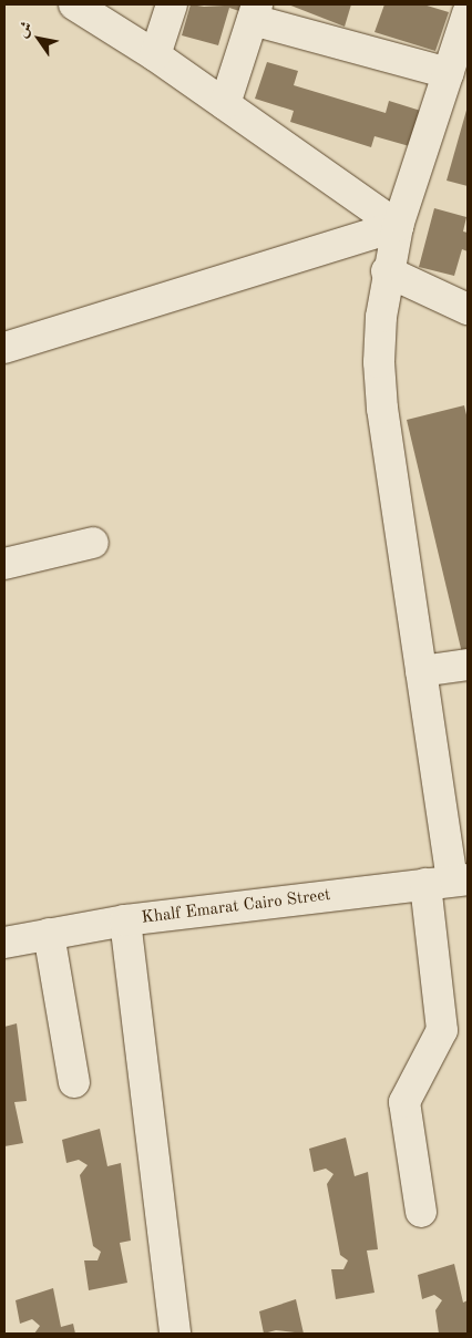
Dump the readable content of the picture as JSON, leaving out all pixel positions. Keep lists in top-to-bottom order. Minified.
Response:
{"streets":{"street":["Khalf Emarat Cairo Street"]},"north":"top left"}
